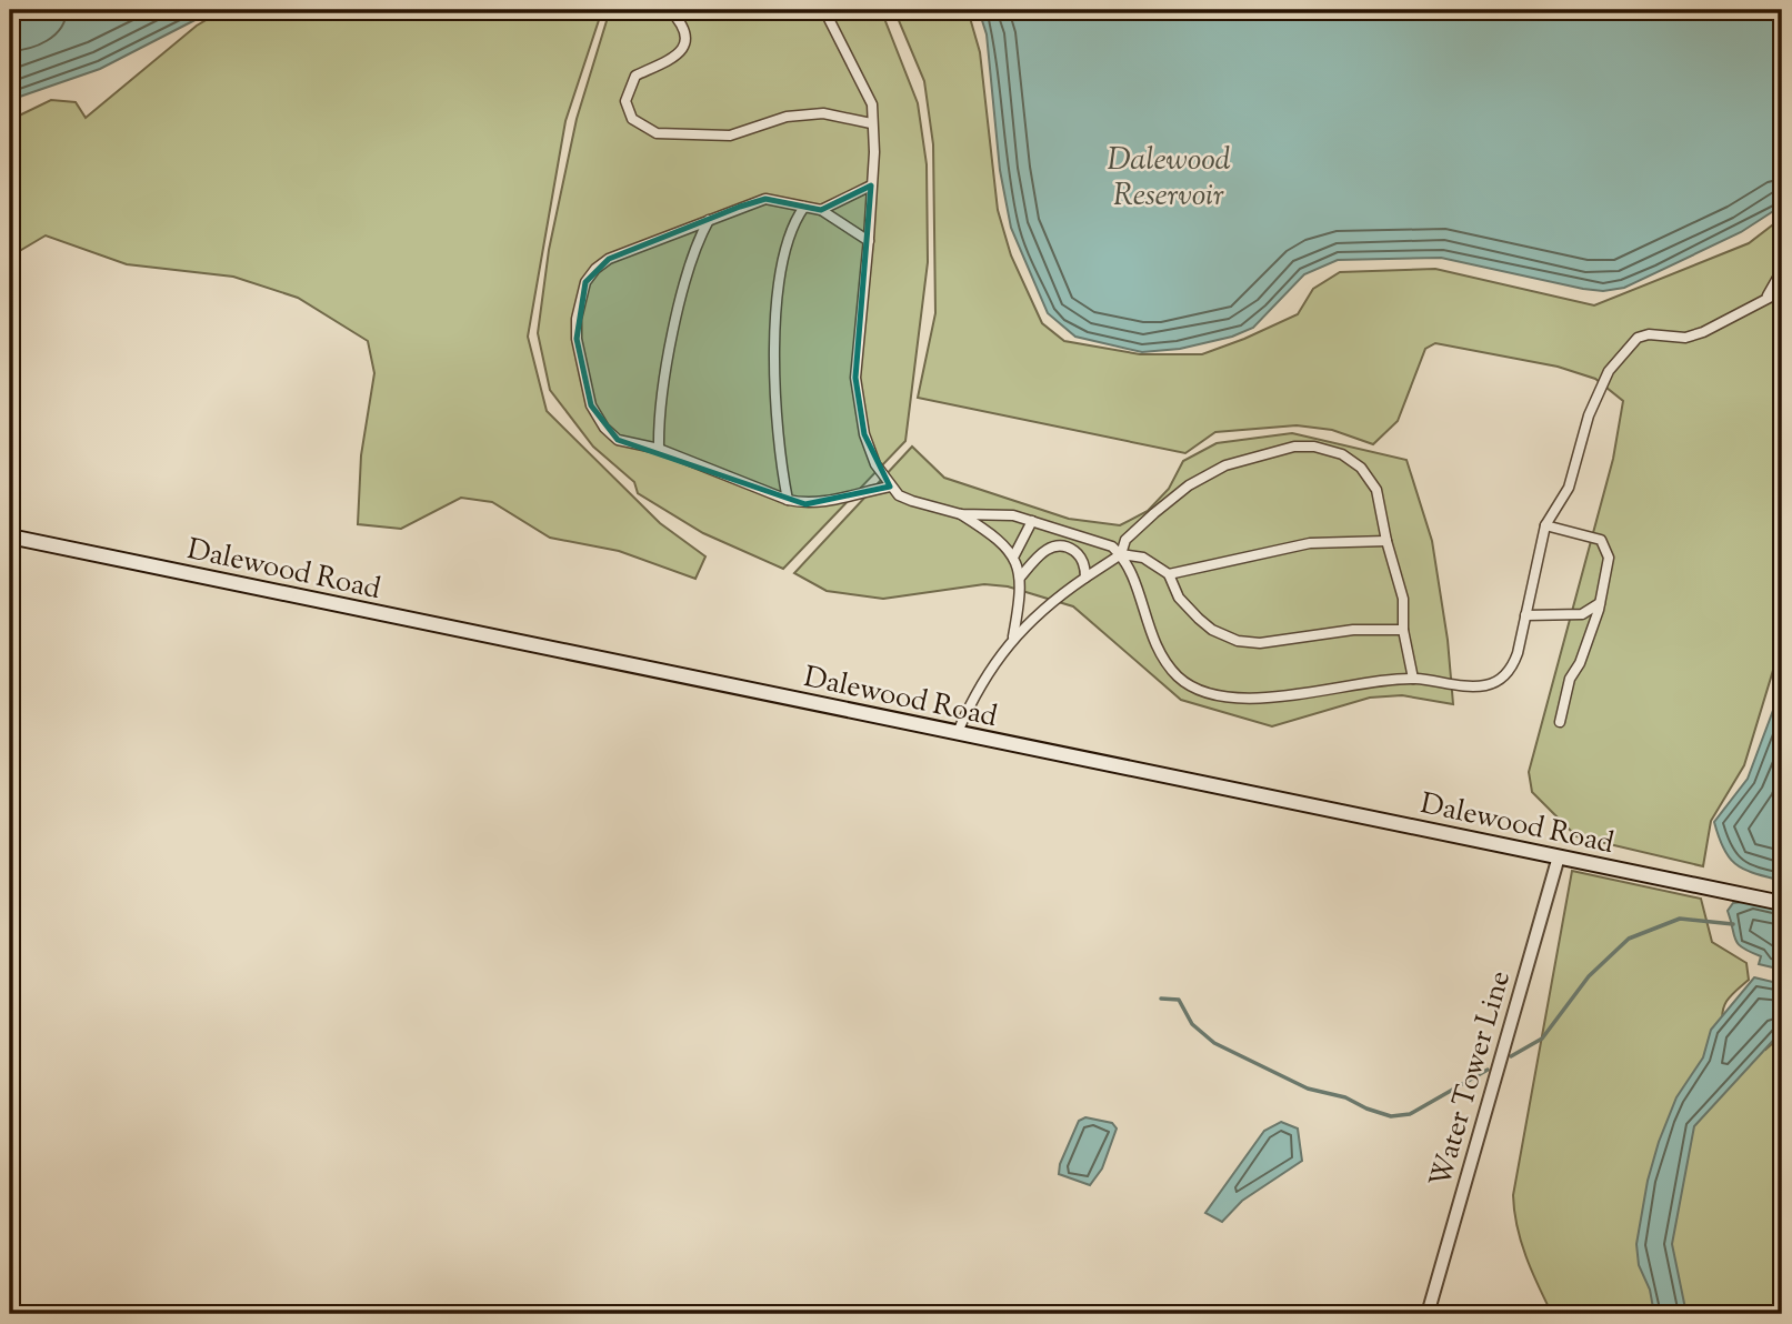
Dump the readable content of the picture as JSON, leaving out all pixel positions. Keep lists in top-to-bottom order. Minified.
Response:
{"streets":{"main road":["Dalewood Road"],"street":["Water Tower Line"]},"crossings":[["Dalewood Road","Water Tower Line"]],"water":["Dalewood Reservoir"]}
